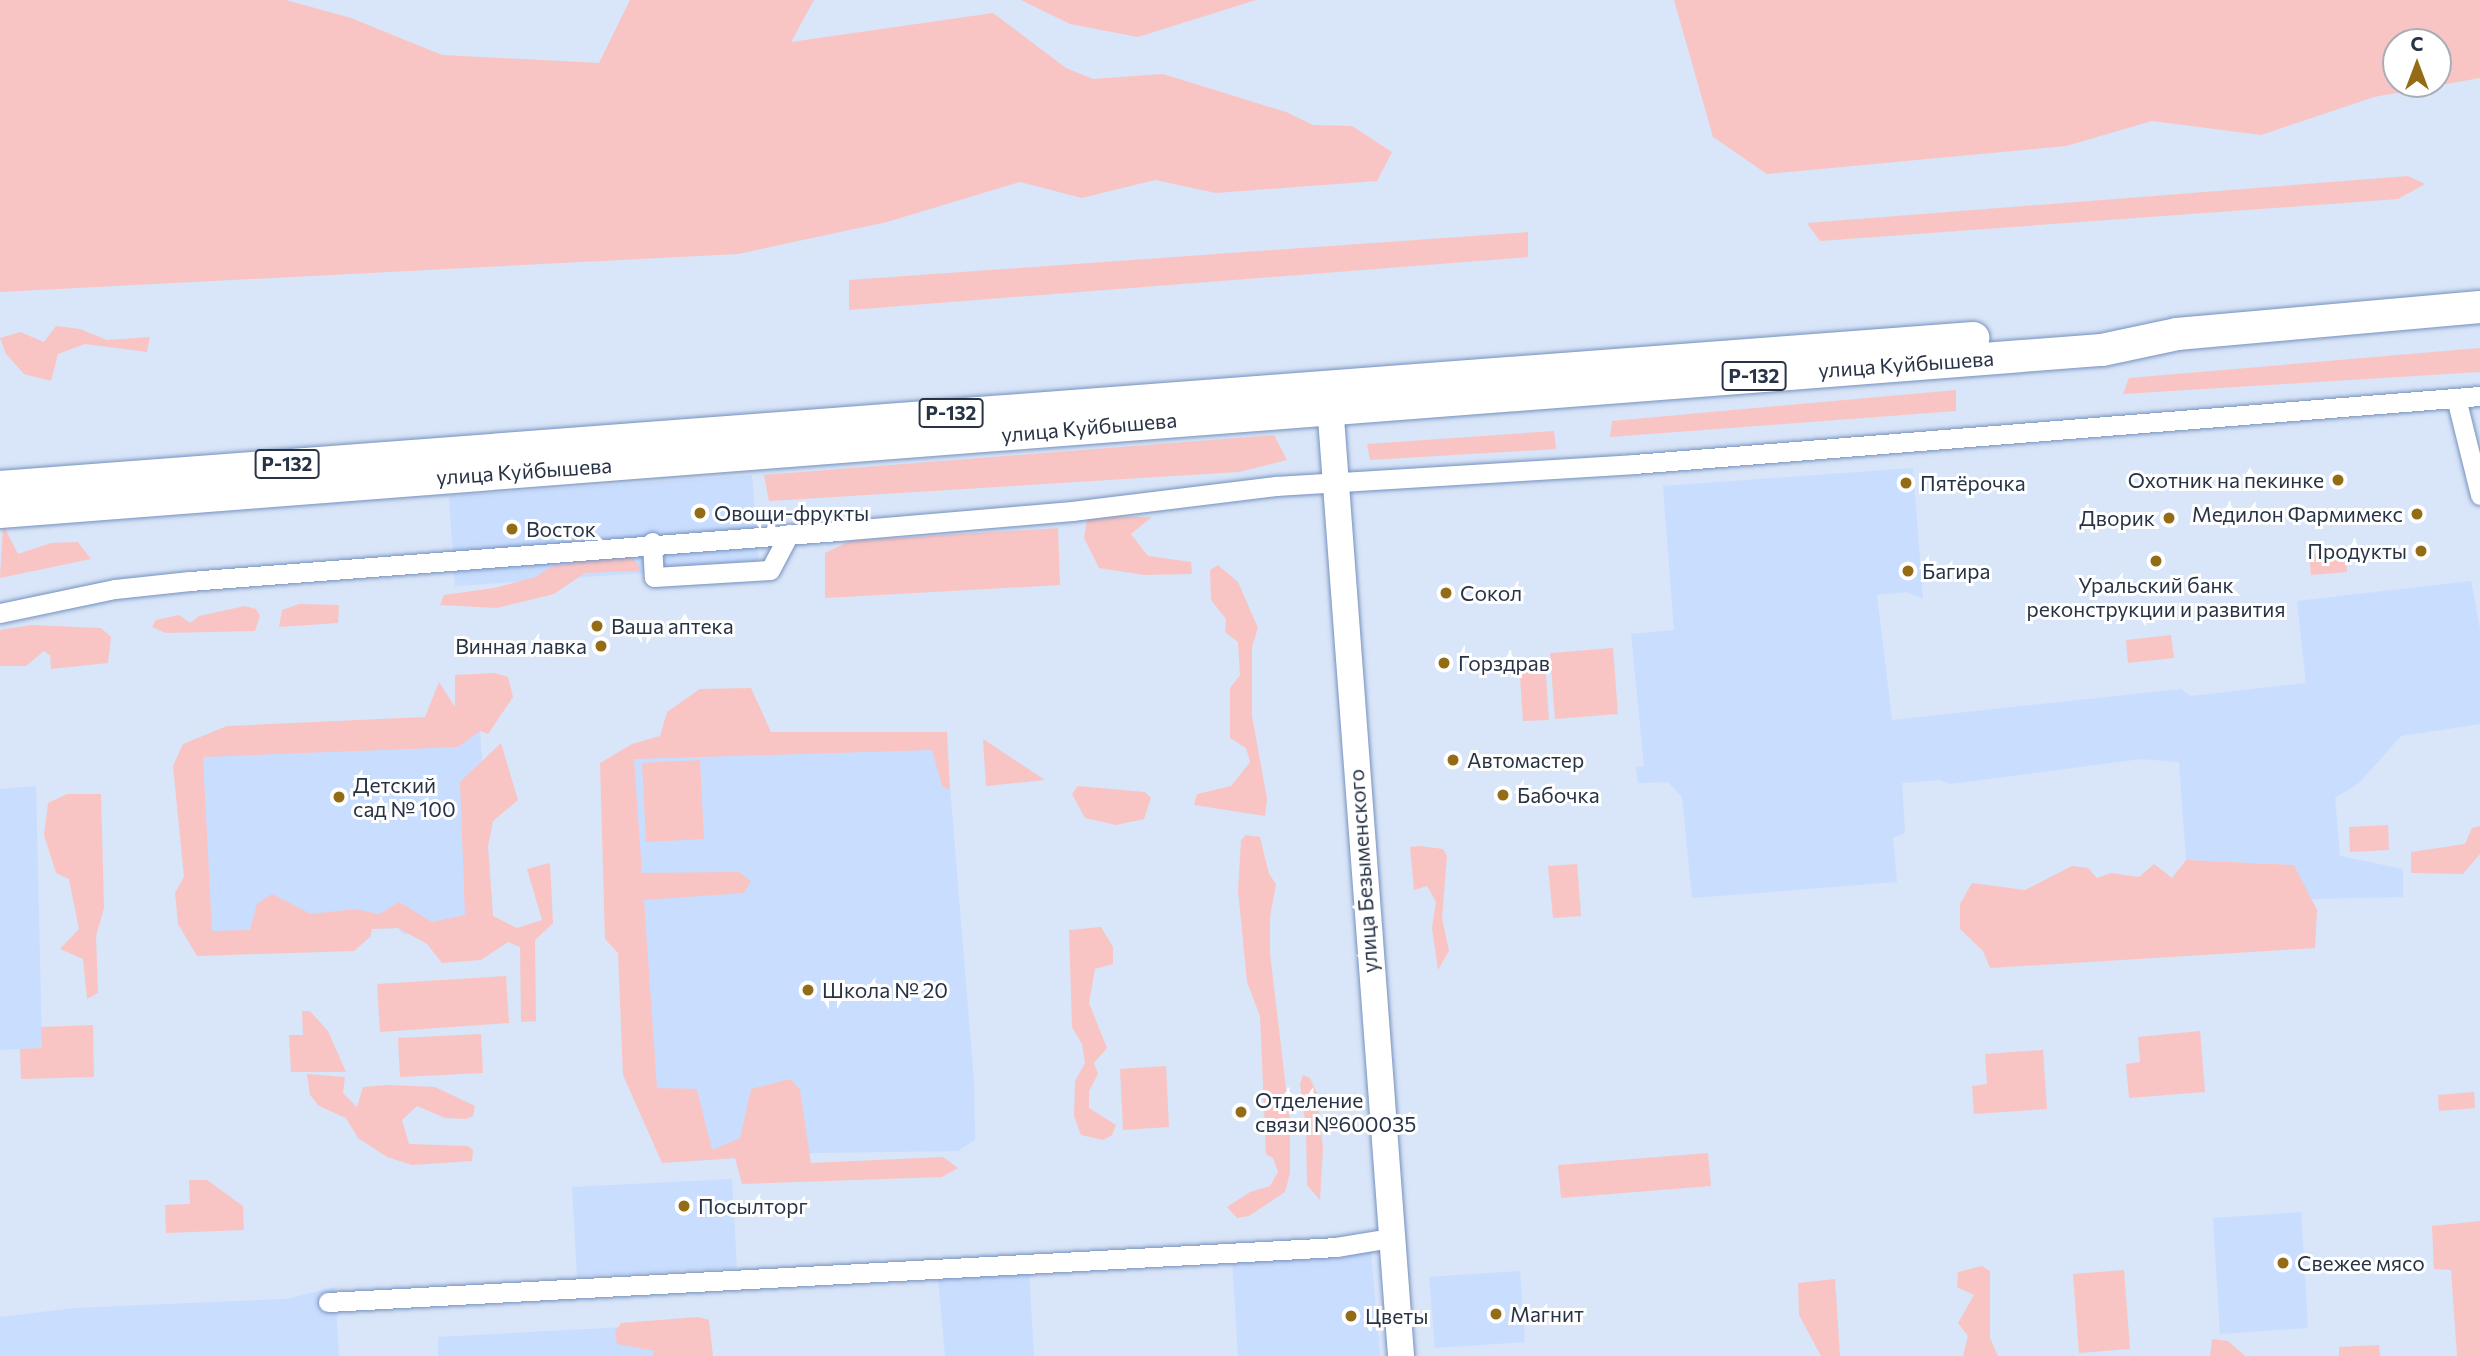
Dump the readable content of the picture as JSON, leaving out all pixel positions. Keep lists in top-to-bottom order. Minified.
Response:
{"streets":{"highway":["улица Куйбышева","Р-132"],"main road":["улица Безыменского"]},"crossings":[["улица Куйбышева","улица Безыменского"]],"places":["Охотник на пекинке","Пятёрочка","Овощи-фрукты","Медилон Фармимекс","Дворик","Восток","Продукты","Уральский банк реконструкции и развития","Багира","Сокол","Ваша аптека","Винная лавка","Горздрав","Автомастер","Бабочка","Детский сад № 100","Школа № 20","Отделение связи №600035","Посылторг","Свежее мясо","Магнит","Цветы"],"north":"top"}
